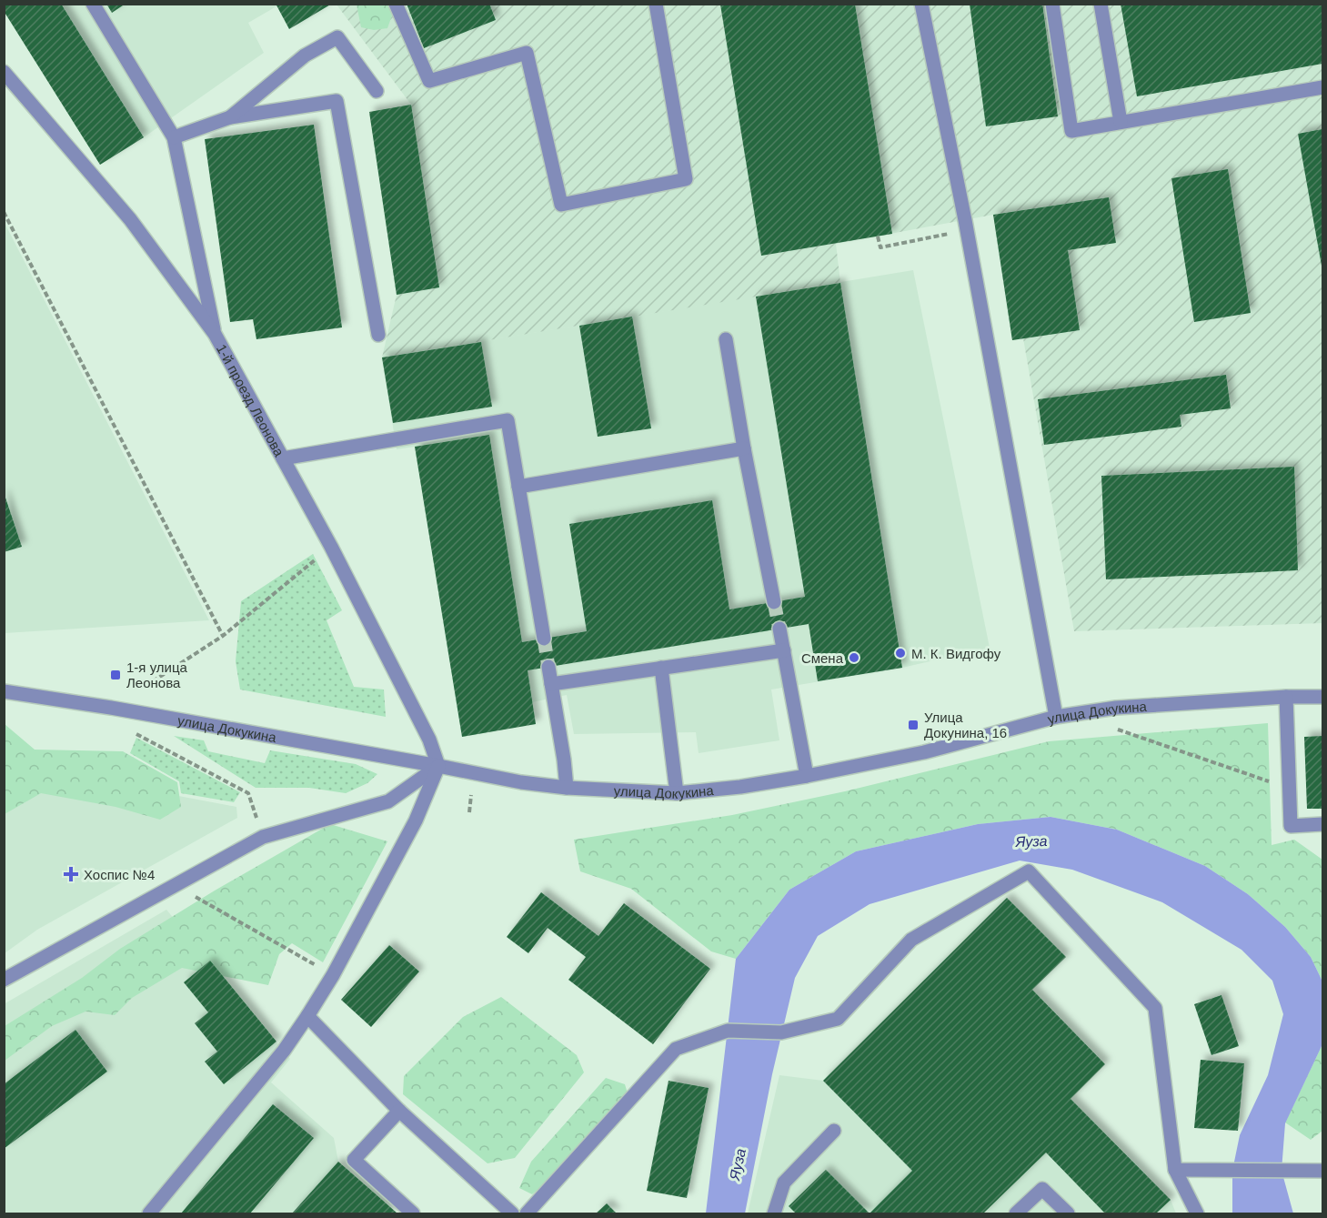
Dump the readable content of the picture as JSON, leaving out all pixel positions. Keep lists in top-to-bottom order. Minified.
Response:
{"streets":{"street":["1-й проезд Леонова","улица Докукина"]},"crossings":[["1-й проезд Леонова","улица Докукина"]],"water":["Яуза"],"places":{"other":["М. К. Видгофу","Смена"],"transit":["1-я улица Леонова","Улица Докунина, 16"],"health":["Хоспис №4"]}}
